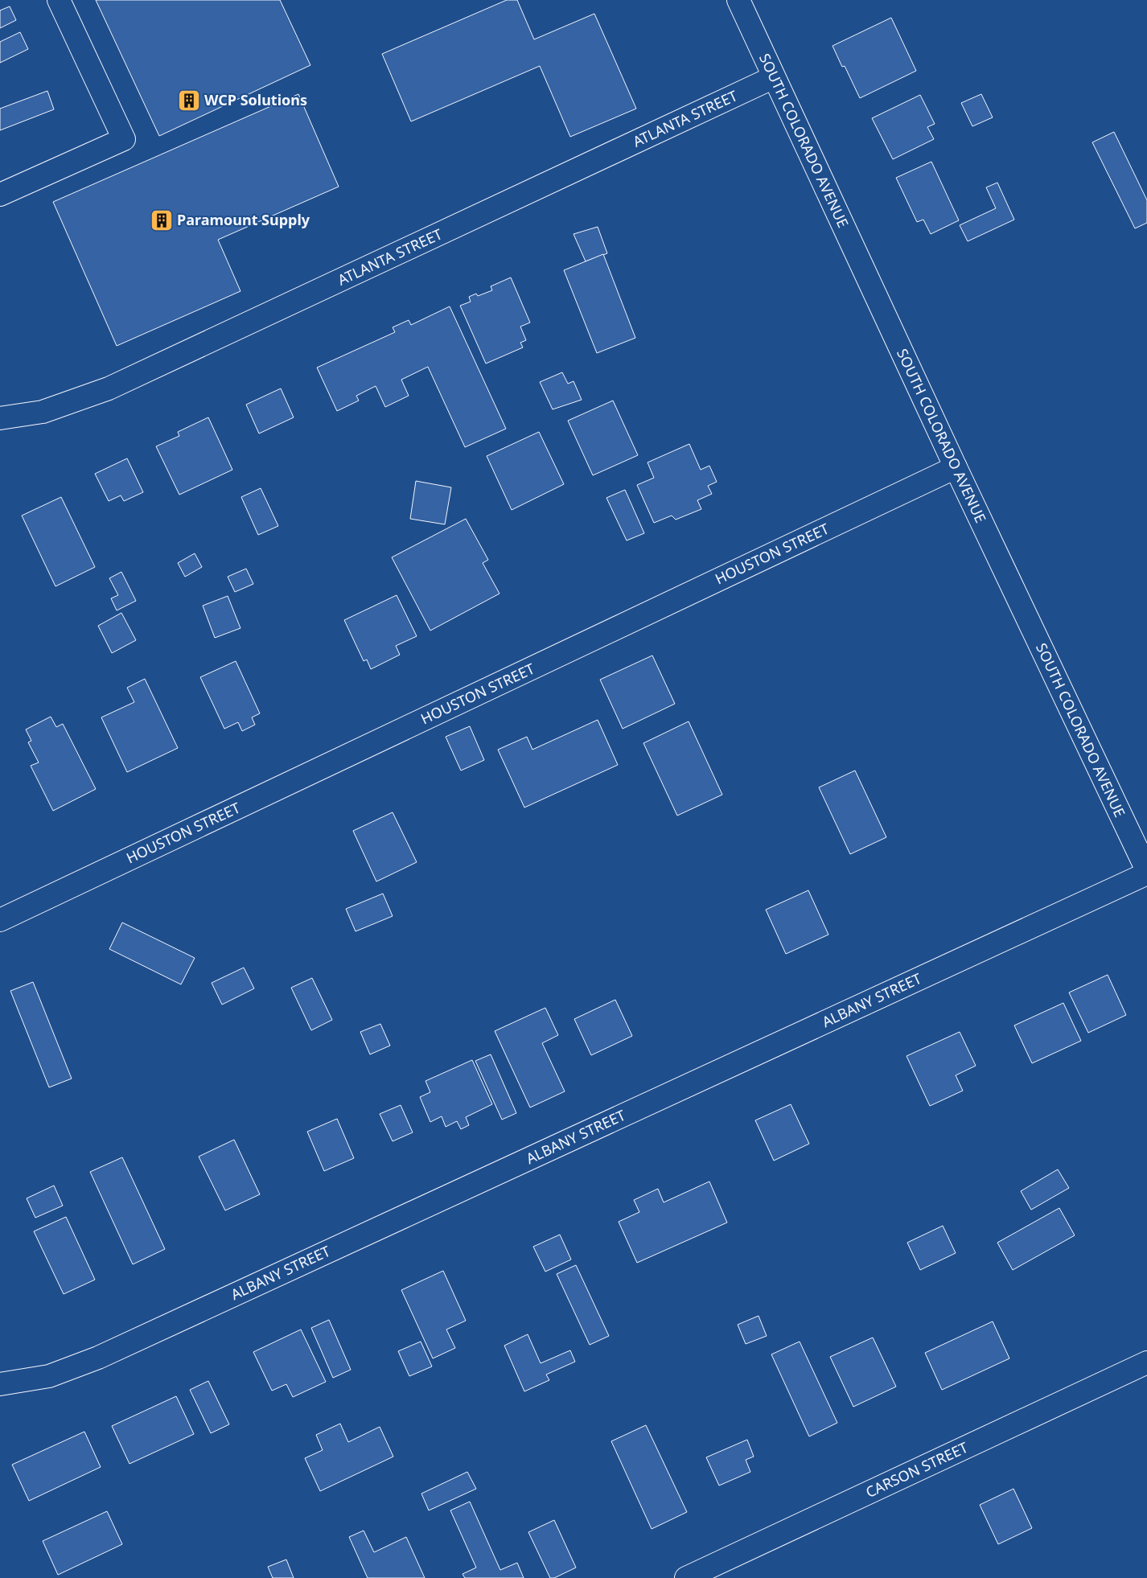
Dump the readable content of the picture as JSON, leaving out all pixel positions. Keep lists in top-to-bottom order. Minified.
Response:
{"streets":{"street":["ATLANTA STREET","SOUTH COLORADO AVENUE","HOUSTON STREET","ALBANY STREET","CARSON STREET"]},"crossings":[["ATLANTA STREET","SOUTH COLORADO AVENUE"],["SOUTH COLORADO AVENUE","HOUSTON STREET"]],"places":{"building":["WCP Solutions","Paramount Supply"]}}
